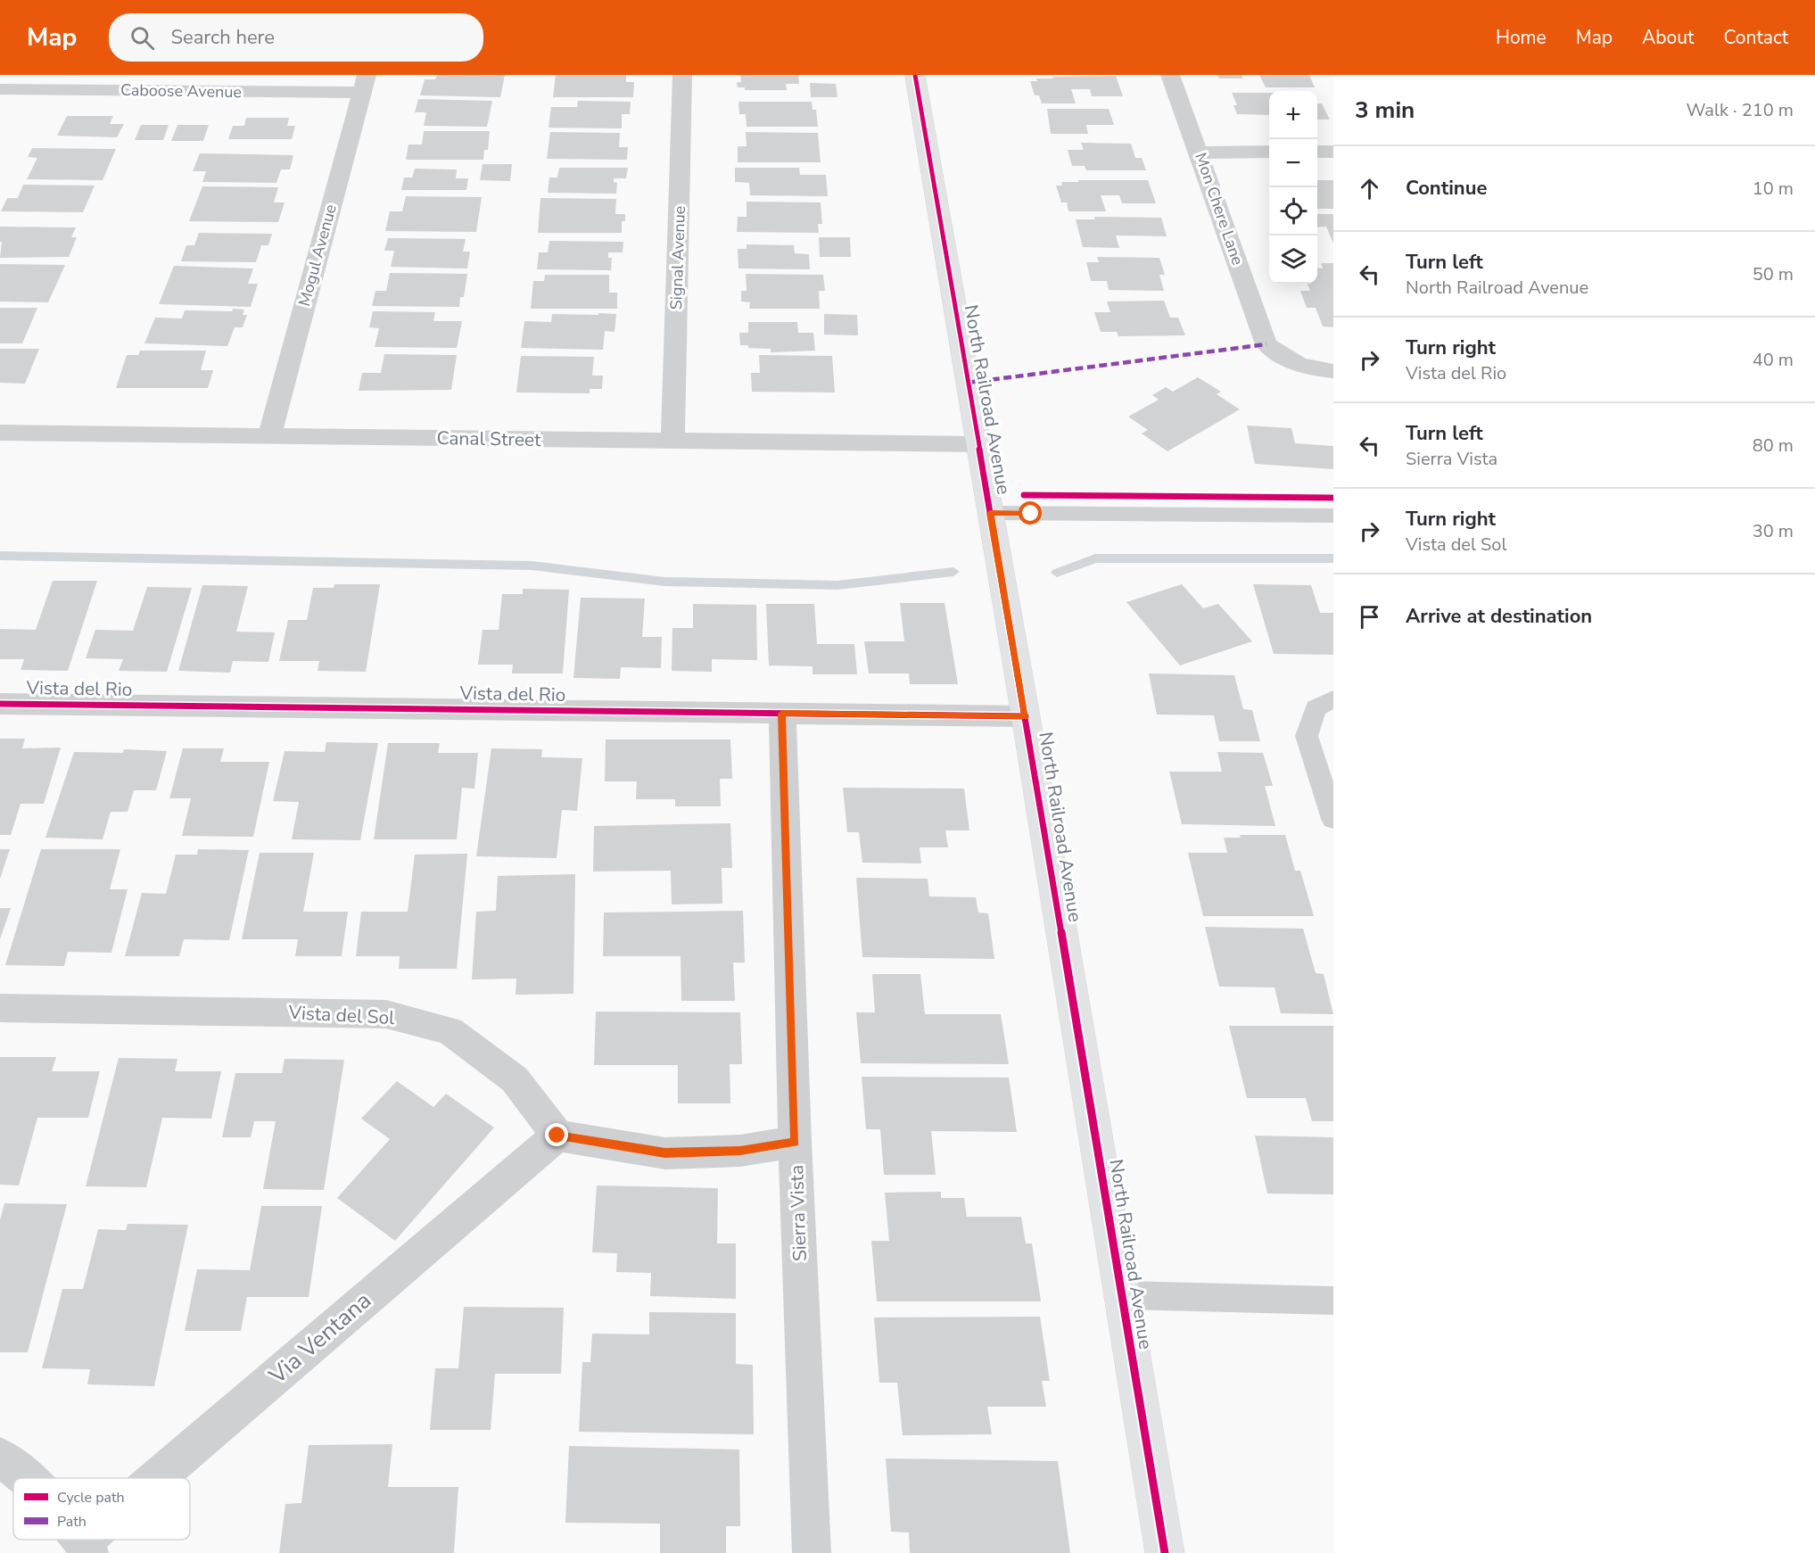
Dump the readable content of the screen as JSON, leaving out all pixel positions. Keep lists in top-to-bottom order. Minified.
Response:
{"streets":{"street":["Caboose Avenue","Mon Chere Lane","Mogul Avenue","Signal Avenue","North Railroad Avenue","Canal Street","Vista del Rio","Vista del Sol","Sierra Vista","Via Ventana"]},"crossings":[["Caboose Avenue","Mogul Avenue"],["Mogul Avenue","Canal Street"],["Signal Avenue","Canal Street"],["North Railroad Avenue","Canal Street"],["North Railroad Avenue","Vista del Rio"],["Vista del Rio","Sierra Vista"],["Vista del Sol","Via Ventana"]],"legend":["Cycle path","Path"],"page":{"header":"Map","search":"Search here","nav":["Home","Map","About","Contact"],"heading":["3 min","Walk · 210 m"],"map_buttons":["+","−"],"list":[["Continue","10 m"],["Turn left","North Railroad Avenue","50 m"],["Turn right","Vista del Rio","40 m"],["Turn left","Sierra Vista","80 m"],["Turn right","Vista del Sol","30 m"],"Arrive at destination"]}}
